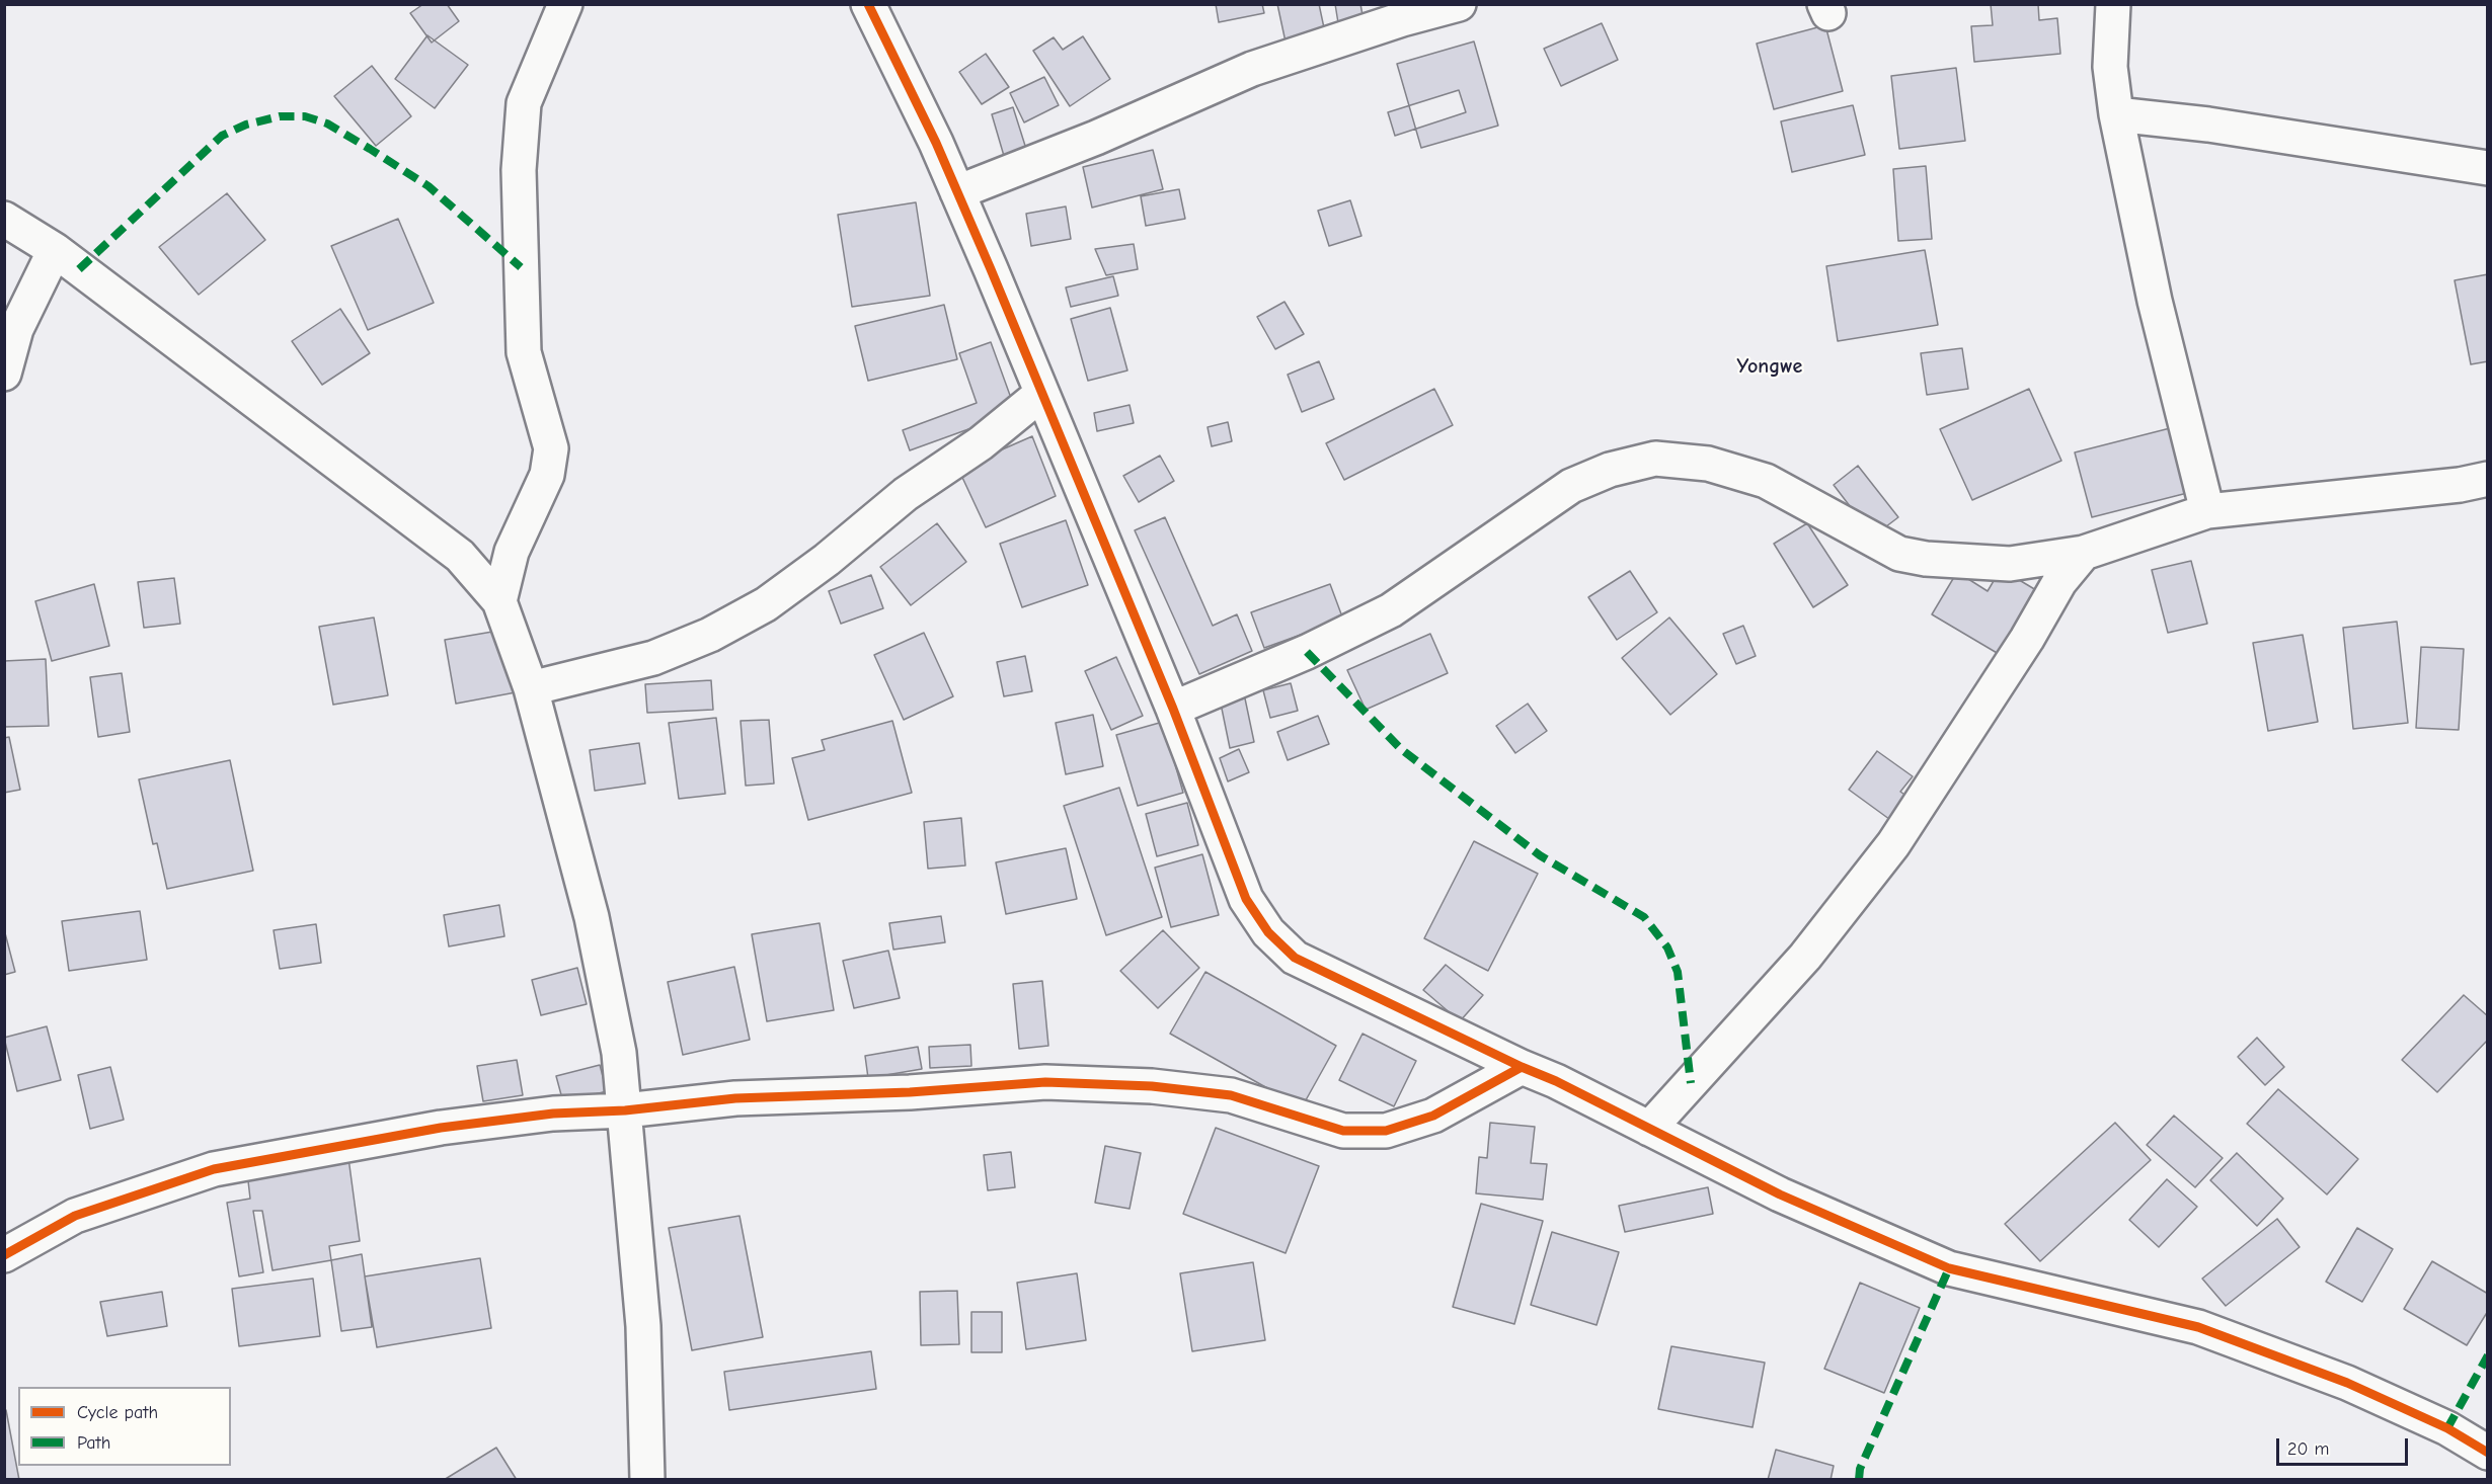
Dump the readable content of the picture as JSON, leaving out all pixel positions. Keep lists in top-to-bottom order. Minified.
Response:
{"districts":["Yongwe"],"legend":["Cycle path","Path"],"scale_bar":"20 m"}
